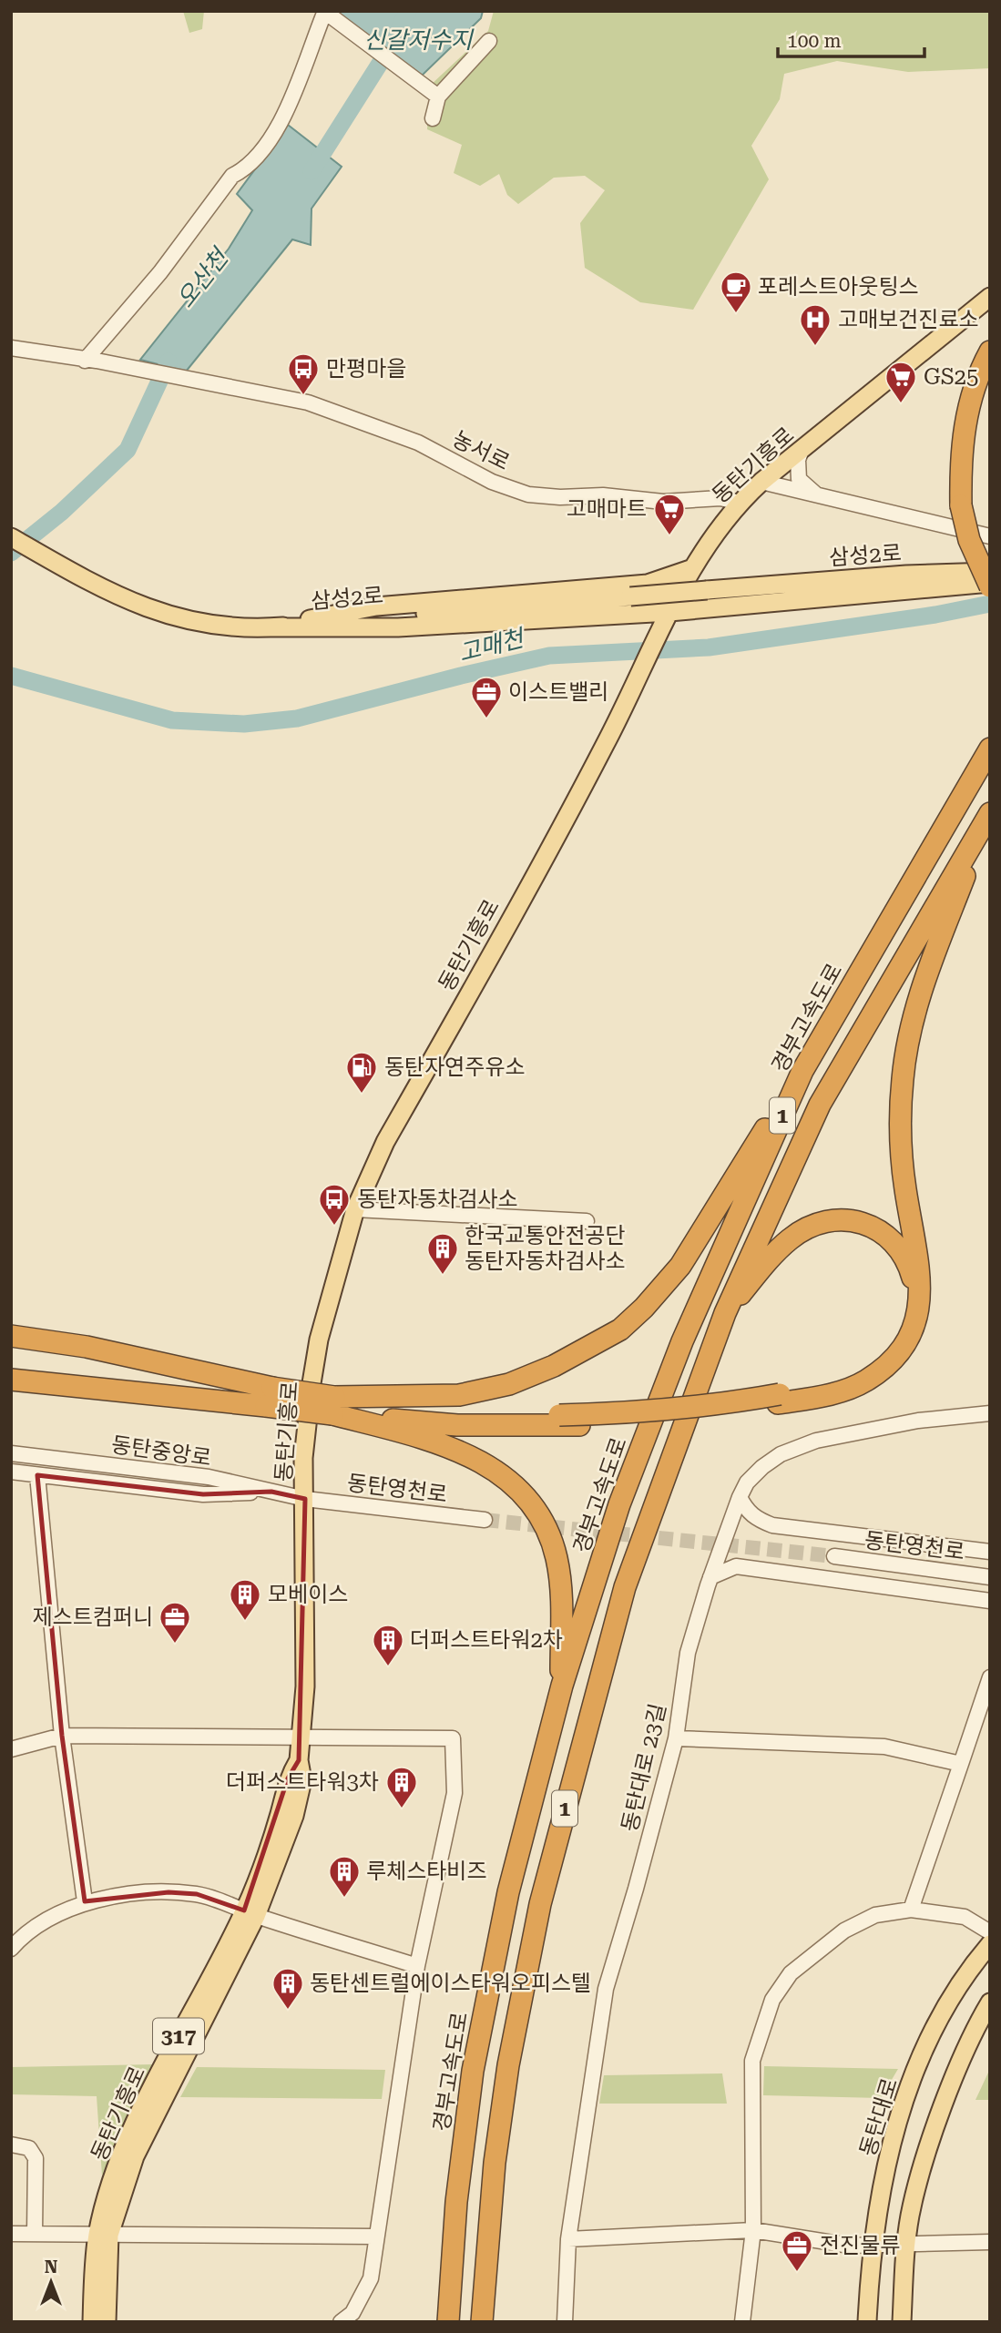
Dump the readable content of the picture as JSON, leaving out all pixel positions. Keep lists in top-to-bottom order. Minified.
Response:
{"streets":{"highway":["경부고속도로","1"],"main road":["동탄기흥로","삼성2로","317","동탄대로"],"street":["농서로","동탄중앙로","동탄영천로","동탄대로 23길"]},"crossings":[["농서로","동탄기흥로"],["동탄기흥로","동탄중앙로"],["동탄기흥로","동탄영천로"],["동탄중앙로","동탄영천로"]],"water":["신갈저수지","오산천","고매천"],"places":{"cafe":["포레스트아웃팅스"],"hospital":["고매보건진료소"],"bus stop":["만평마을","동탄자동차검사소"],"supermarket":["GS25","고매마트"],"office":["이스트밸리","제스트컴퍼니","전진물류"],"fuel station":["동탄자연주유소"],"building":["한국교통안전공단 동탄자동차검사소","모베이스","더퍼스트타워2차","더퍼스트타워3차","루체스타비즈","동탄센트럴에이스타워오피스텔"]},"scale_bar":"100 m","north":"top"}
